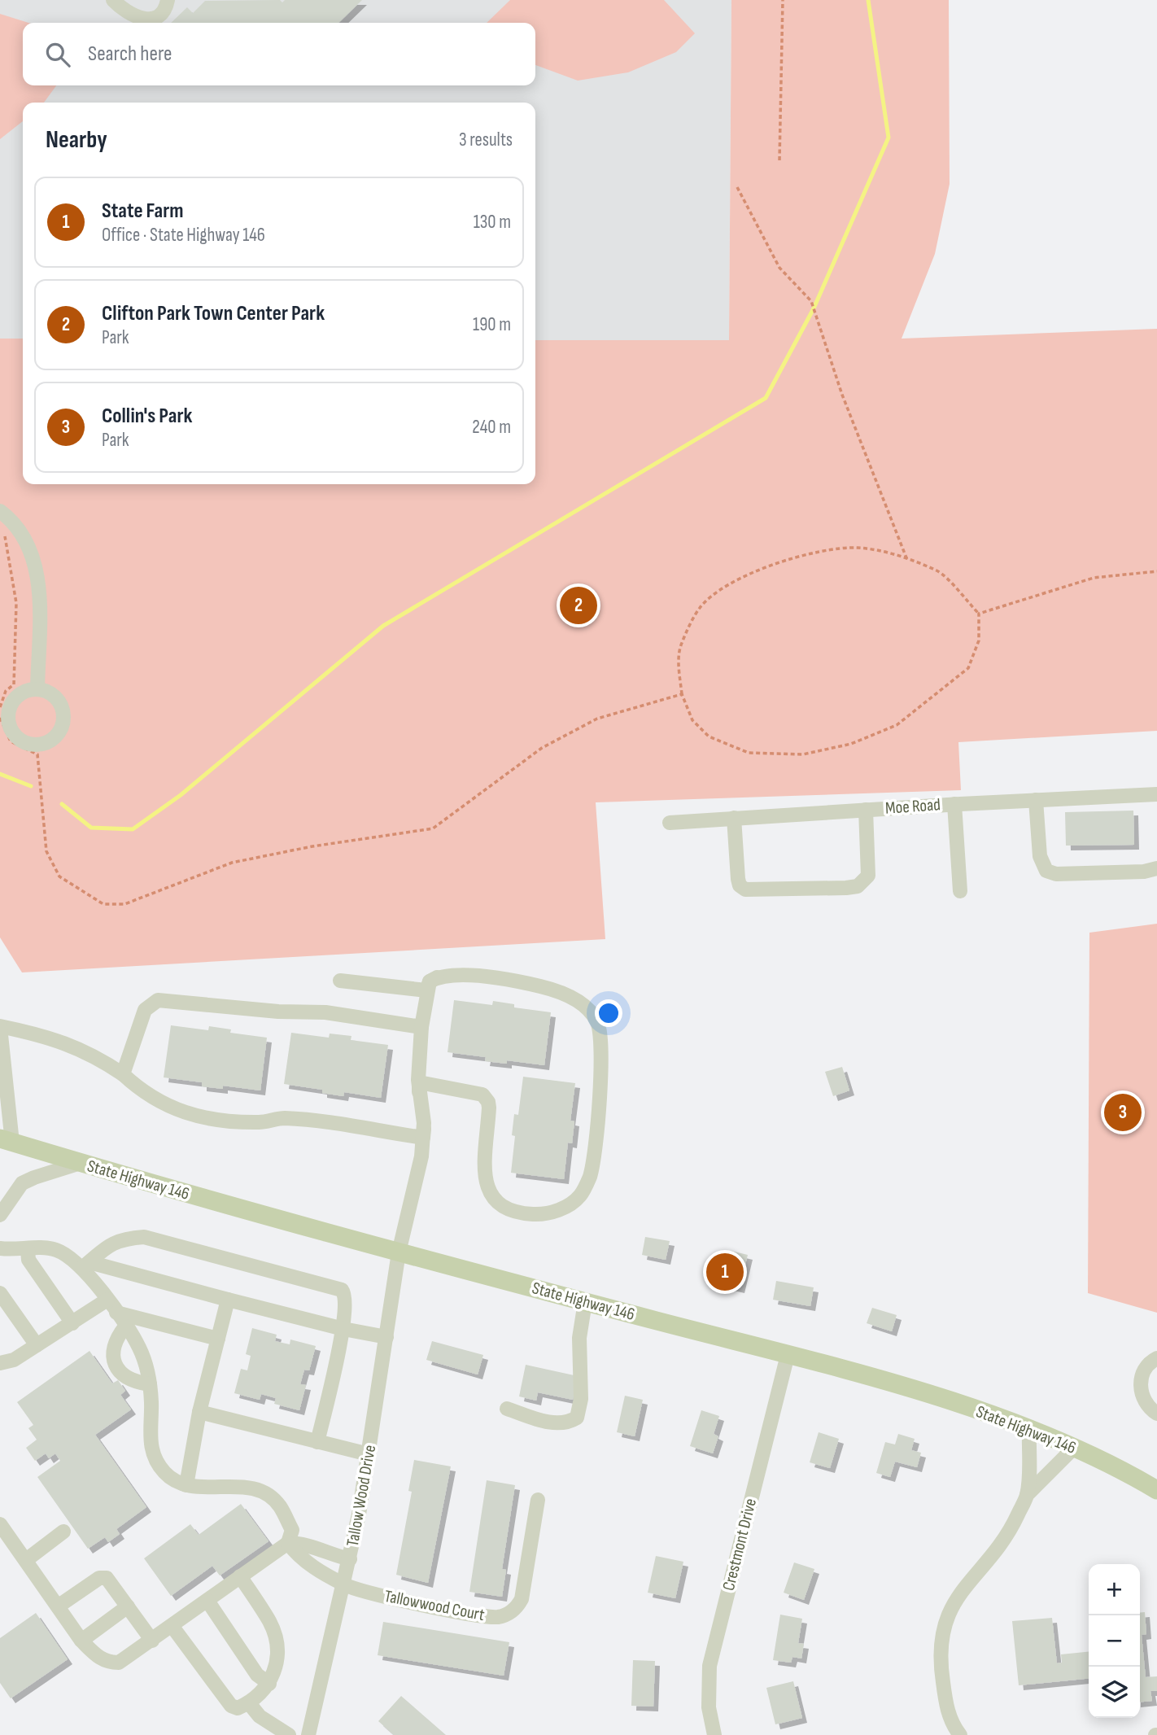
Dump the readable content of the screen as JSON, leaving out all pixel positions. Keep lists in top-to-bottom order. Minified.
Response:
{"streets":{"main road":["State Highway 146"],"street":["Moe Road","Tallow Wood Drive","Crestmont Drive","Tallowwood Court"]},"crossings":[["State Highway 146","Tallow Wood Drive"],["State Highway 146","Crestmont Drive"],["Tallow Wood Drive","Tallowwood Court"]],"page":{"search":"Search here","heading":["Nearby","3 results"],"list":[{"mark":"1","name":"State Farm","note":"Office · State Highway 146","value":"130 m"},{"mark":"2","name":"Clifton Park Town Center Park","note":"Park","value":"190 m"},{"mark":"3","name":"Collin's Park","note":"Park","value":"240 m"}],"pins":["2","3","1"],"map_buttons":["+","−"]}}
